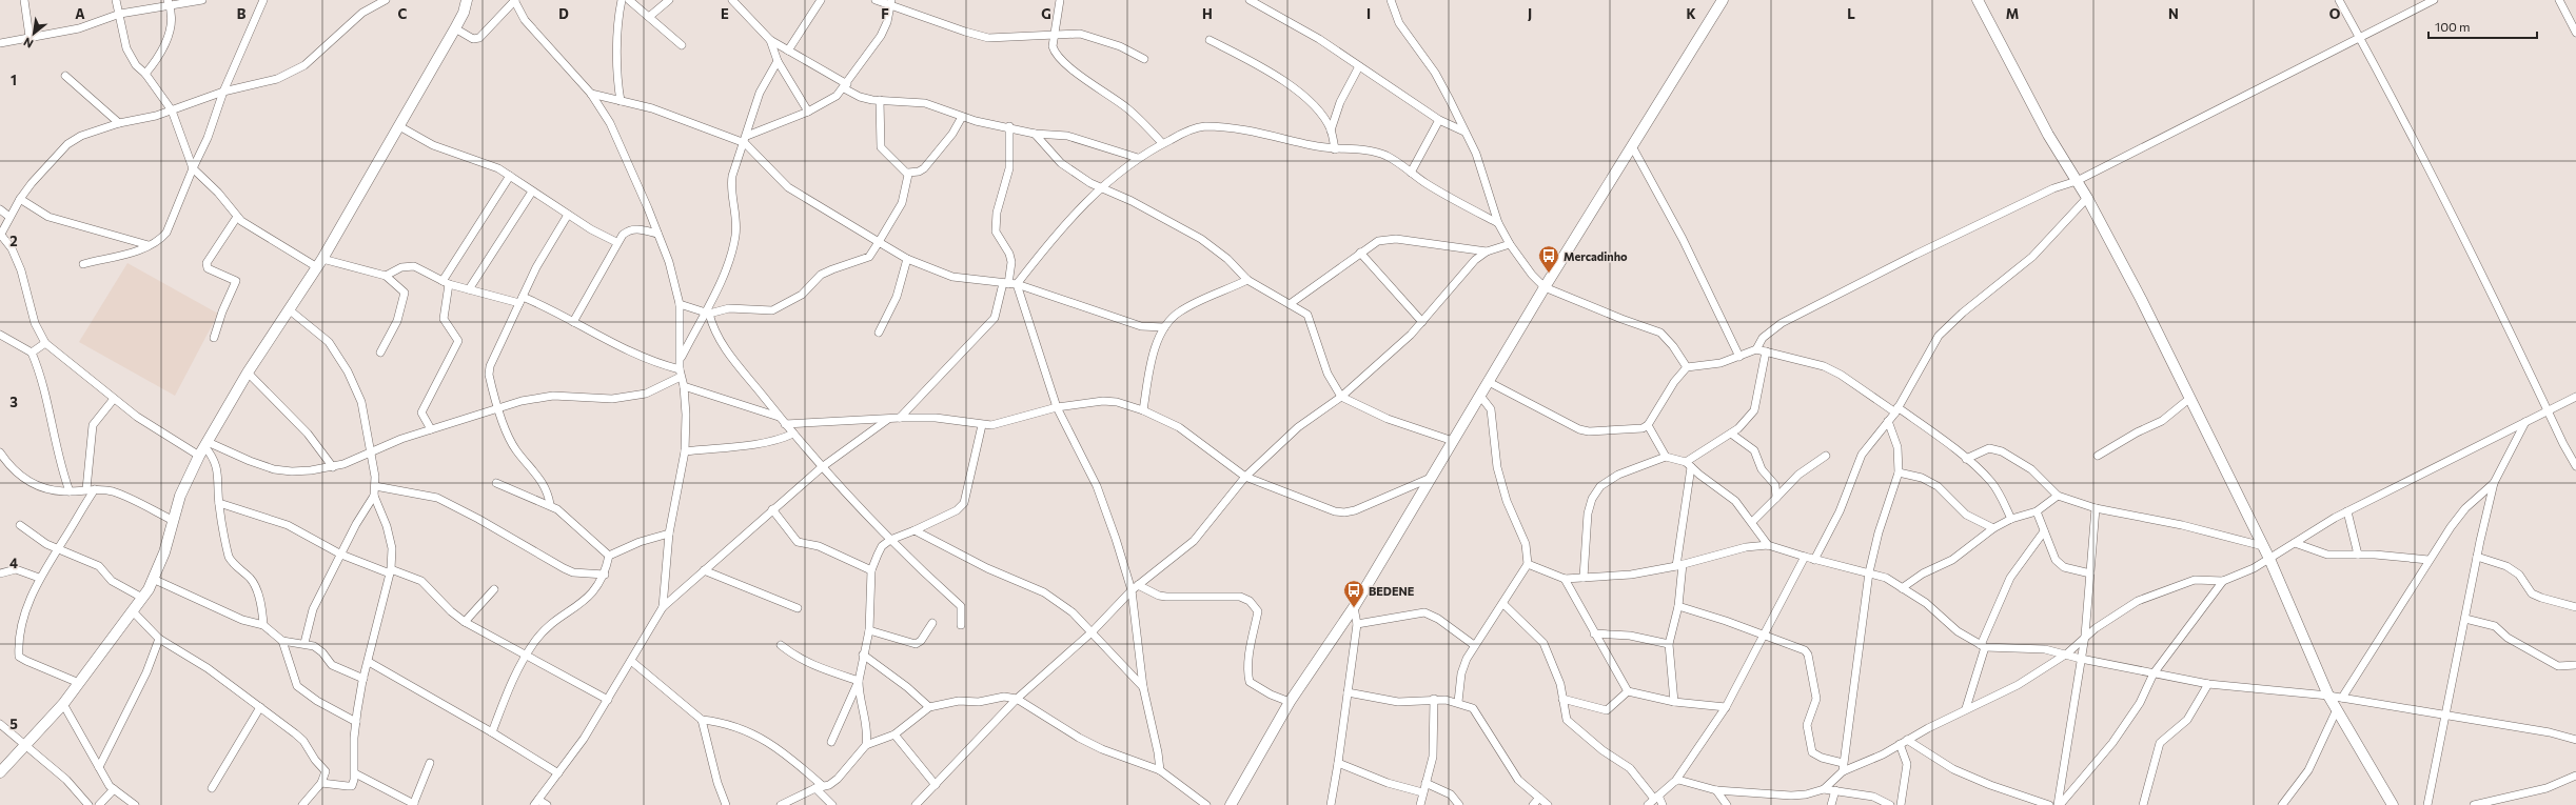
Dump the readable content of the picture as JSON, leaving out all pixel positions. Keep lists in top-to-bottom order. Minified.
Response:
{"places":{"bus stop":["Mercadinho","BEDENE"]},"scale_bar":"100 m","north":"bottom left","grid":{"columns":["A","B","C","D","E","F","G","H","I","J","K","L","M","N","O"],"rows":["1","2","3","4","5"]}}
